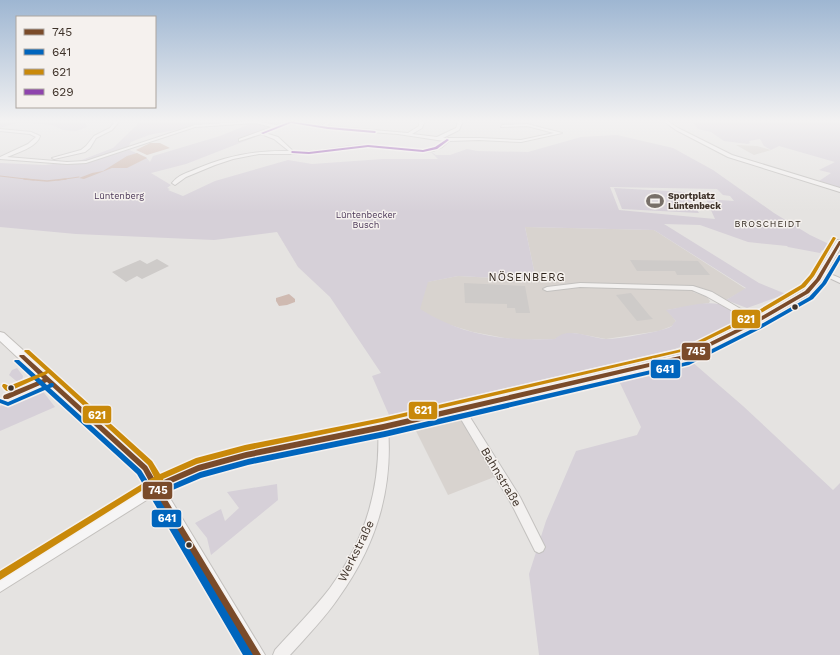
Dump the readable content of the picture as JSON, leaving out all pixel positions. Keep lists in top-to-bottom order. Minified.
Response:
{"streets":{"street":["Bahnstraße","Werkstraße"]},"districts":["BROSCHEIDT","NÖSENBERG"],"parks":["Lüntenberg","Lüntenbecker Busch"],"places":{"sports":["Sportplatz Lüntenbeck"]},"lines":["transit line 629","transit line 621","transit line 745","transit line 641"],"legend":["745","641","621","629"]}
